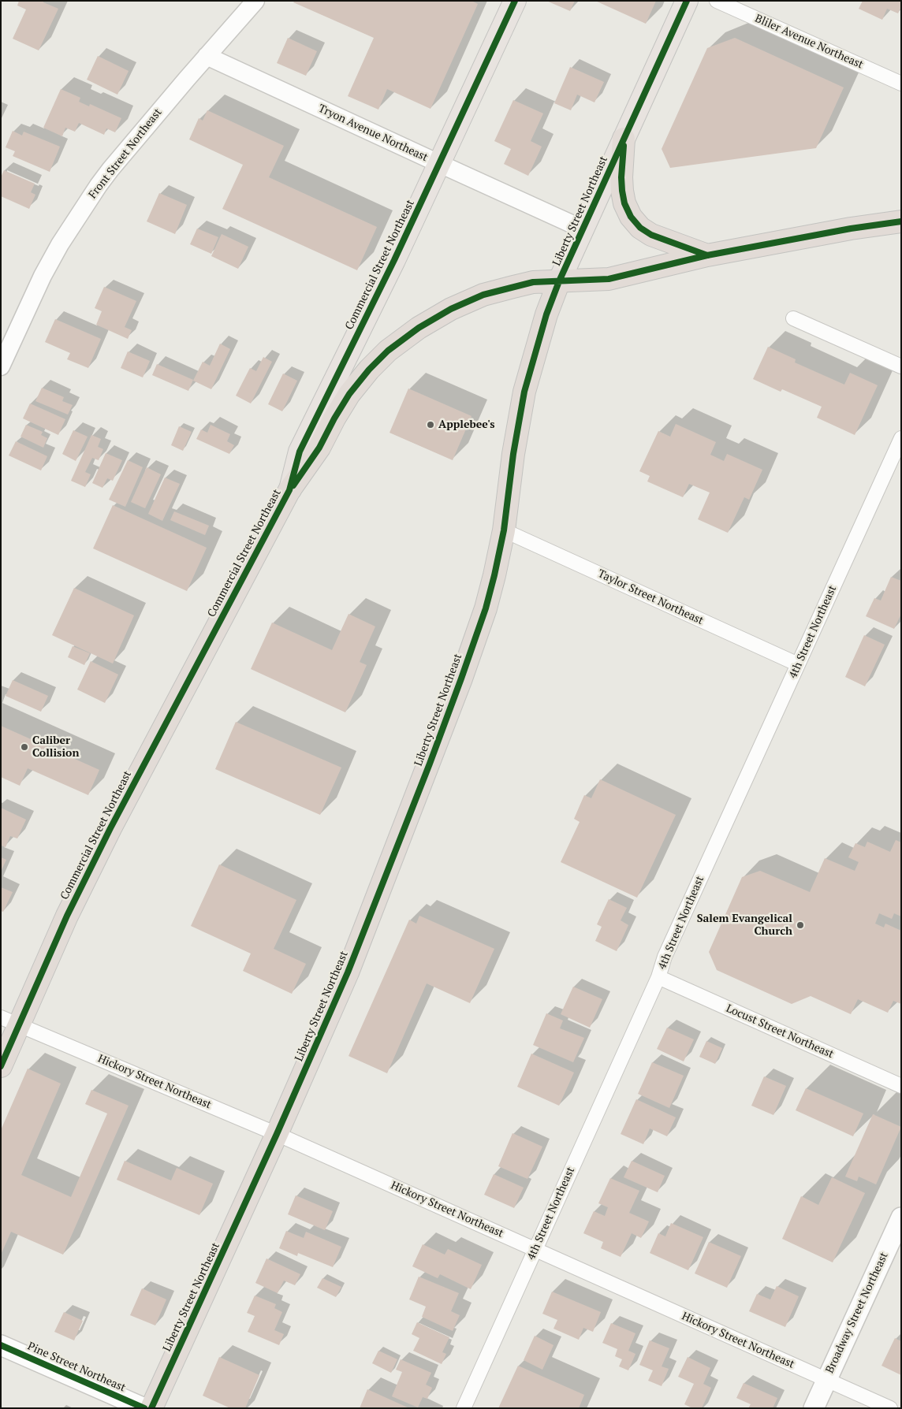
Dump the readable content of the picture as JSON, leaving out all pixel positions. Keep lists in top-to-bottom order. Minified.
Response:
{"streets":{"highway":["Liberty Street Northeast","Commercial Street Northeast"],"main road":["Broadway Street Northeast","Pine Street Northeast"],"street":["Bliler Avenue Northeast","Tryon Avenue Northeast","Front Street Northeast","Taylor Street Northeast","4th Street Northeast","Locust Street Northeast","Hickory Street Northeast"]},"crossings":[["Tryon Avenue Northeast","Front Street Northeast"],["Tryon Avenue Northeast","Liberty Street Northeast"],["Tryon Avenue Northeast","Commercial Street Northeast"],["Liberty Street Northeast","Taylor Street Northeast"],["Liberty Street Northeast","Hickory Street Northeast"],["Commercial Street Northeast","Hickory Street Northeast"],["Taylor Street Northeast","4th Street Northeast"],["4th Street Northeast","Locust Street Northeast"],["4th Street Northeast","Hickory Street Northeast"],["Hickory Street Northeast","Broadway Street Northeast"]],"places":["Applebee's","Caliber Collision","Salem Evangelical Church"]}
